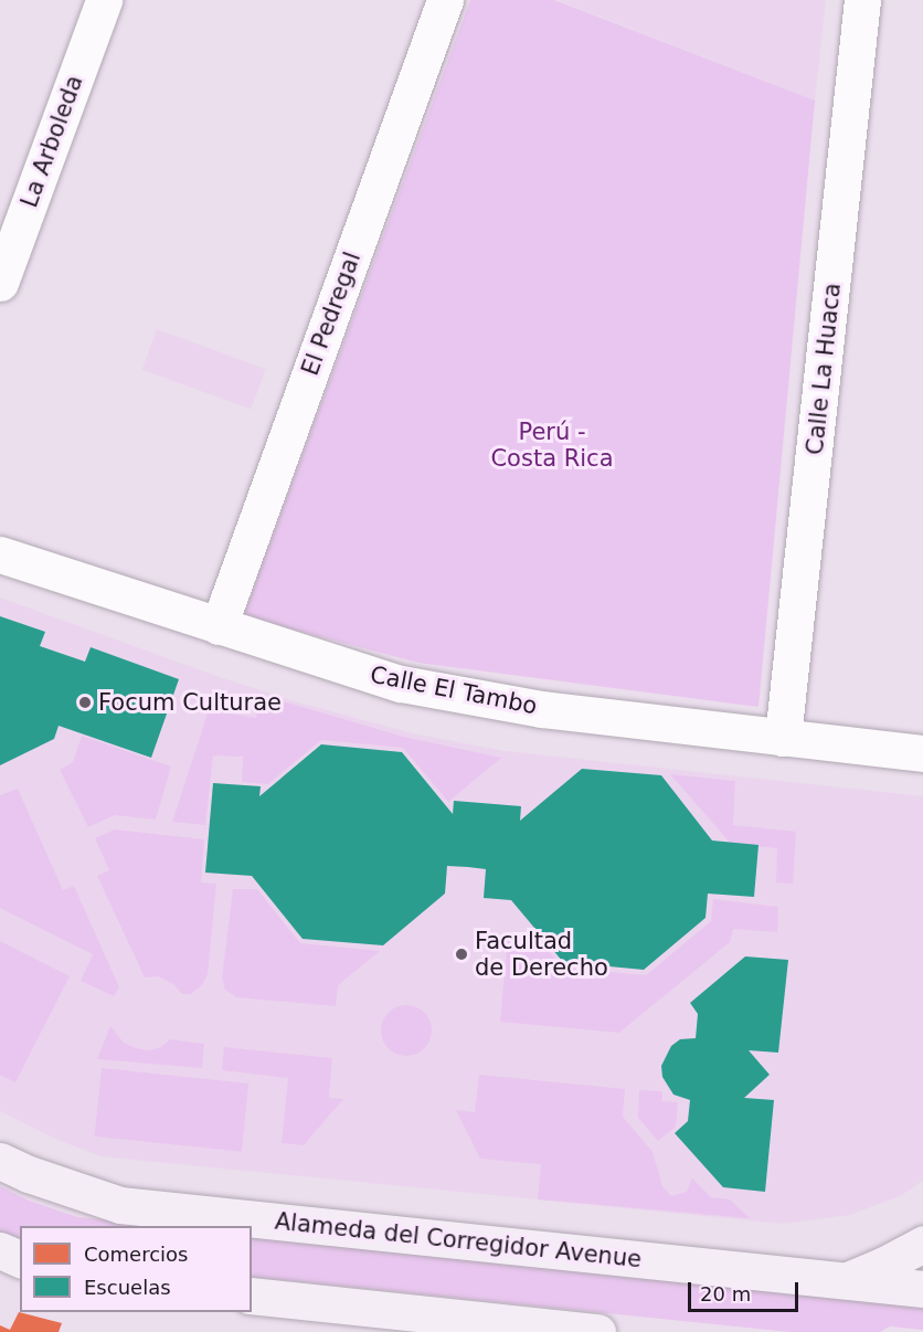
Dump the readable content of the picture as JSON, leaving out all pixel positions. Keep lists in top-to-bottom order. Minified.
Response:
{"streets":{"main road":["Alameda del Corregidor Avenue"],"street":["La Arboleda","El Pedregal","Calle La Huaca","Calle El Tambo"]},"crossings":[["El Pedregal","Calle El Tambo"],["Calle La Huaca","Calle El Tambo"]],"parks":["Perú - Costa Rica"],"places":["Focum Culturae","Facultad de Derecho"],"legend":["Comercios","Escuelas"],"scale_bar":"20 m"}
